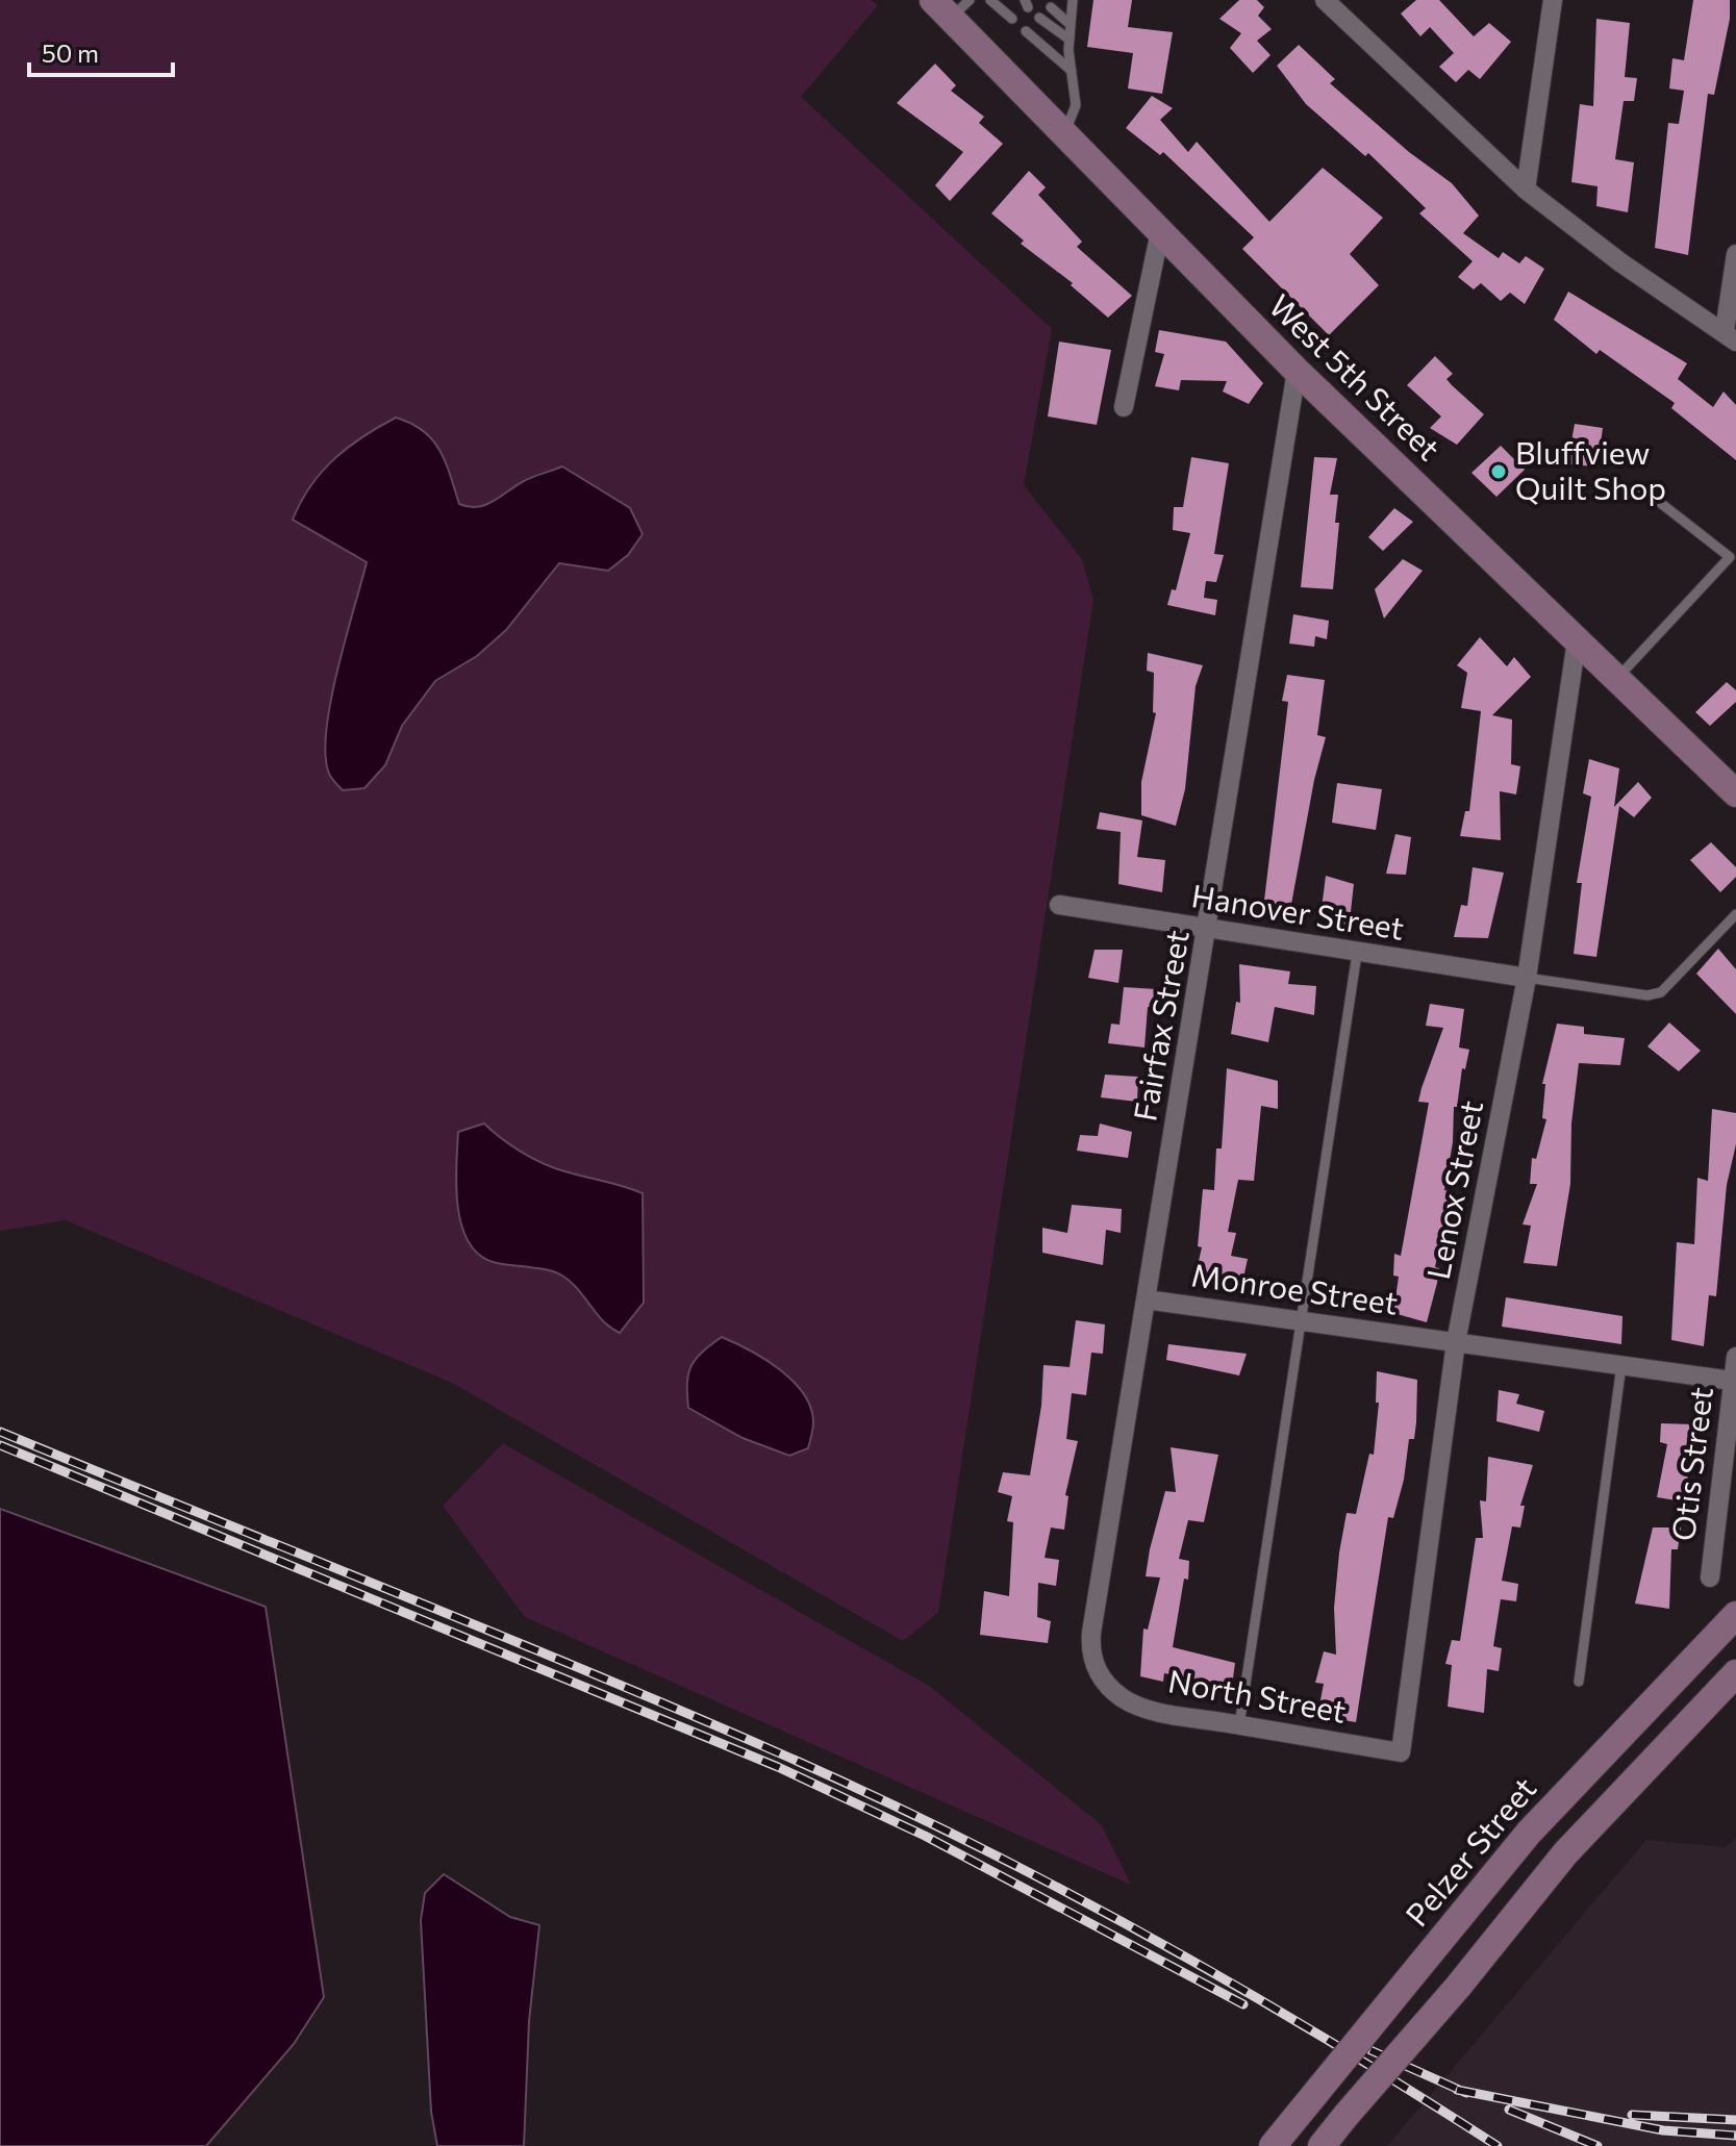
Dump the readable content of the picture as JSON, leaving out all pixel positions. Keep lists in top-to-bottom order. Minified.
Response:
{"streets":{"street":["West 5th Street","Hanover Street","Fairfax Street","Lenox Street","Monroe Street","Otis Street","North Street","Pelzer Street"]},"crossings":[["West 5th Street","Fairfax Street"],["West 5th Street","Lenox Street"],["Hanover Street","Fairfax Street"],["Hanover Street","Lenox Street"],["Fairfax Street","Monroe Street"],["Fairfax Street","North Street"],["Lenox Street","Monroe Street"],["Lenox Street","North Street"],["Monroe Street","Otis Street"]],"places":["Bluffview Quilt Shop"],"scale_bar":"50 m"}
